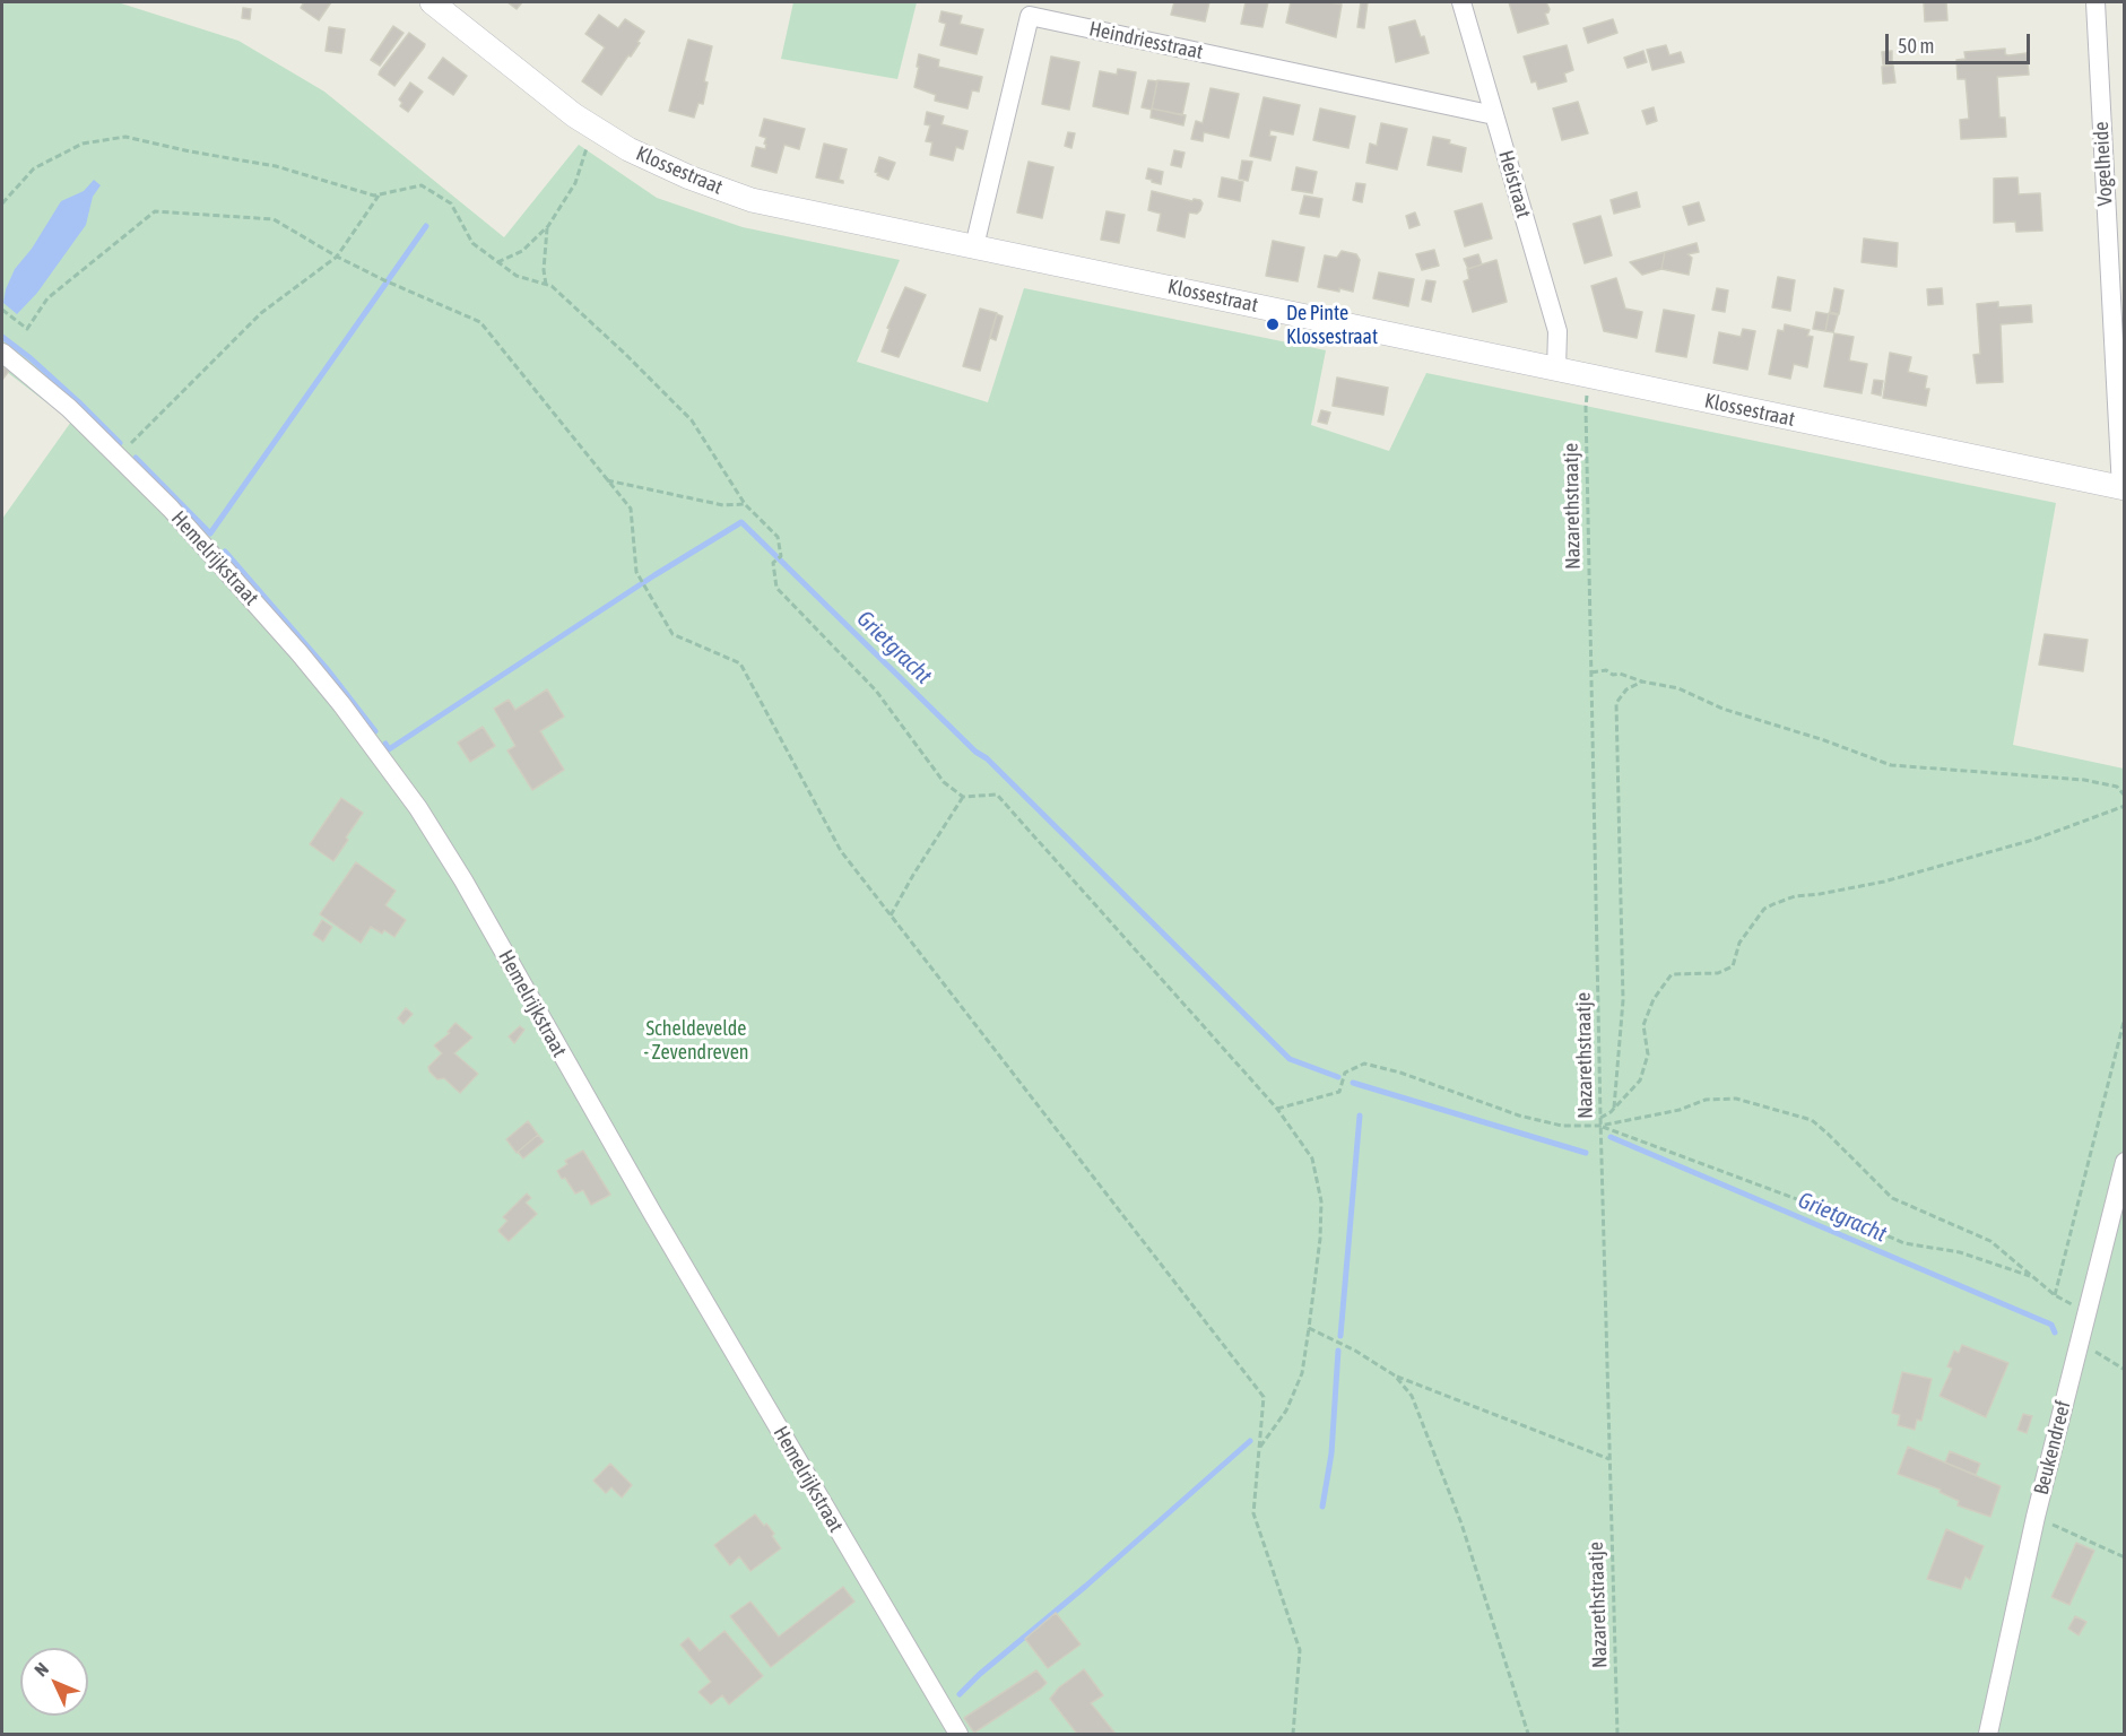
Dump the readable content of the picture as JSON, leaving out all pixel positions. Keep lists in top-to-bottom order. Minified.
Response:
{"streets":{"street":["Heindriesstraat","Vogelheide","Klossestraat","Heistraat","Hemelrijkstraat","Beukendreef"],"path":["Nazarethstraatje"]},"crossings":[["Heindriesstraat","Klossestraat"],["Heindriesstraat","Heistraat"],["Vogelheide","Klossestraat"],["Klossestraat","Heistraat"],["Klossestraat","Nazarethstraatje"]],"water":["Grietgracht"],"parks":["Scheldevelde - Zevendreven"],"places":["De Pinte Klossestraat"],"scale_bar":"50 m","north":"top left"}
